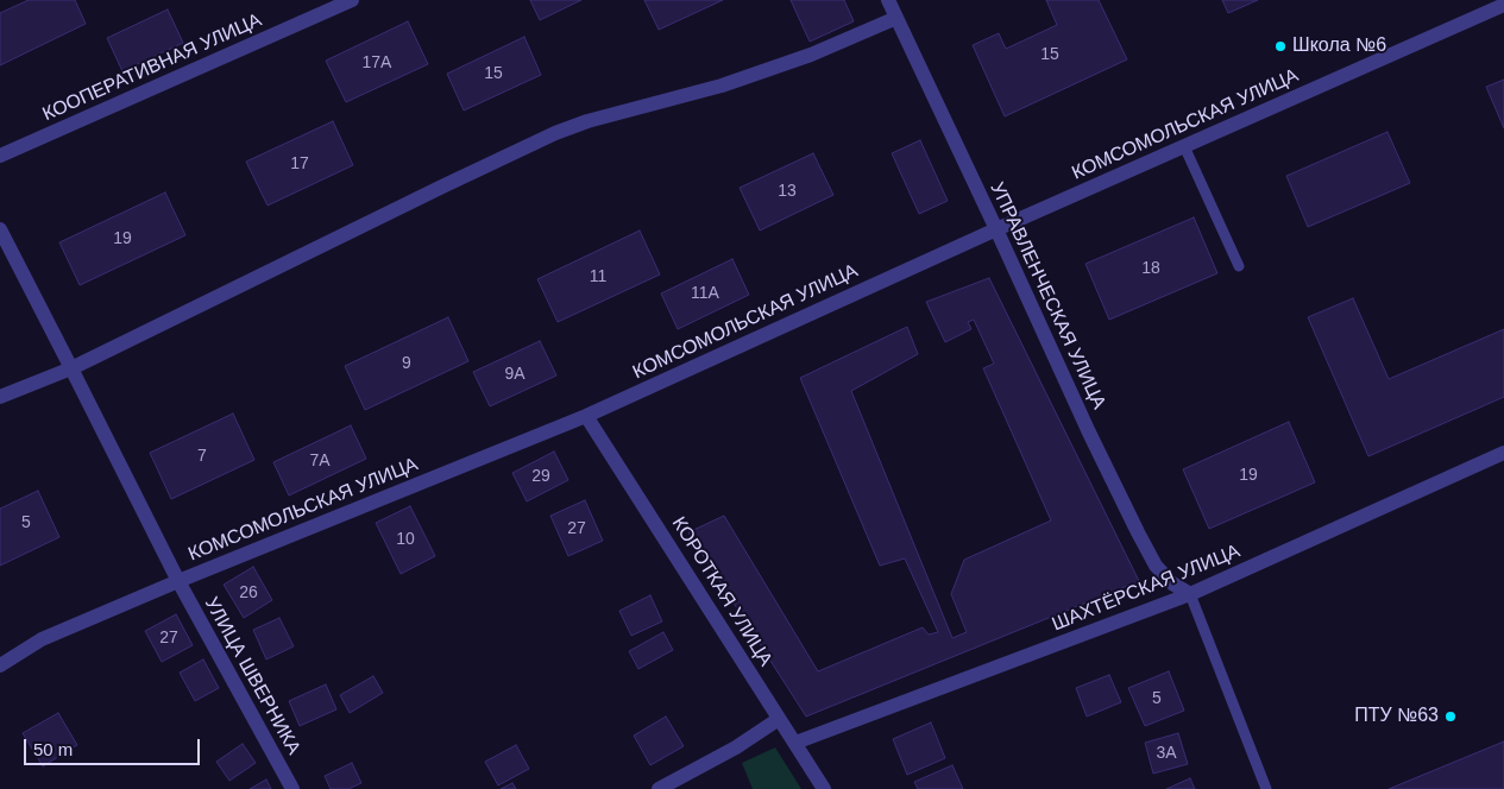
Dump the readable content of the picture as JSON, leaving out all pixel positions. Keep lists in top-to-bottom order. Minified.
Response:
{"streets":{"street":["КООПЕРАТИВНАЯ УЛИЦА","КОМСОМОЛЬСКАЯ УЛИЦА","УПРАВЛЕНЧЕСКАЯ УЛИЦА","ШАХТЁРСКАЯ УЛИЦА","КОРОТКАЯ УЛИЦА","УЛИЦА ШВЕРНИКА"]},"crossings":[["КОМСОМОЛЬСКАЯ УЛИЦА","УПРАВЛЕНЧЕСКАЯ УЛИЦА"],["КОМСОМОЛЬСКАЯ УЛИЦА","КОРОТКАЯ УЛИЦА"],["КОМСОМОЛЬСКАЯ УЛИЦА","УЛИЦА ШВЕРНИКА"],["УПРАВЛЕНЧЕСКАЯ УЛИЦА","ШАХТЁРСКАЯ УЛИЦА"],["ШАХТЁРСКАЯ УЛИЦА","КОРОТКАЯ УЛИЦА"]],"places":["Школа №6","ПТУ №63"],"house_numbers":["15","17А","15","17","13","19","18","11","11А","9","9А","7","7А","19","29","5","27","10","26","27","5","3А"],"scale_bar":"50 m"}
